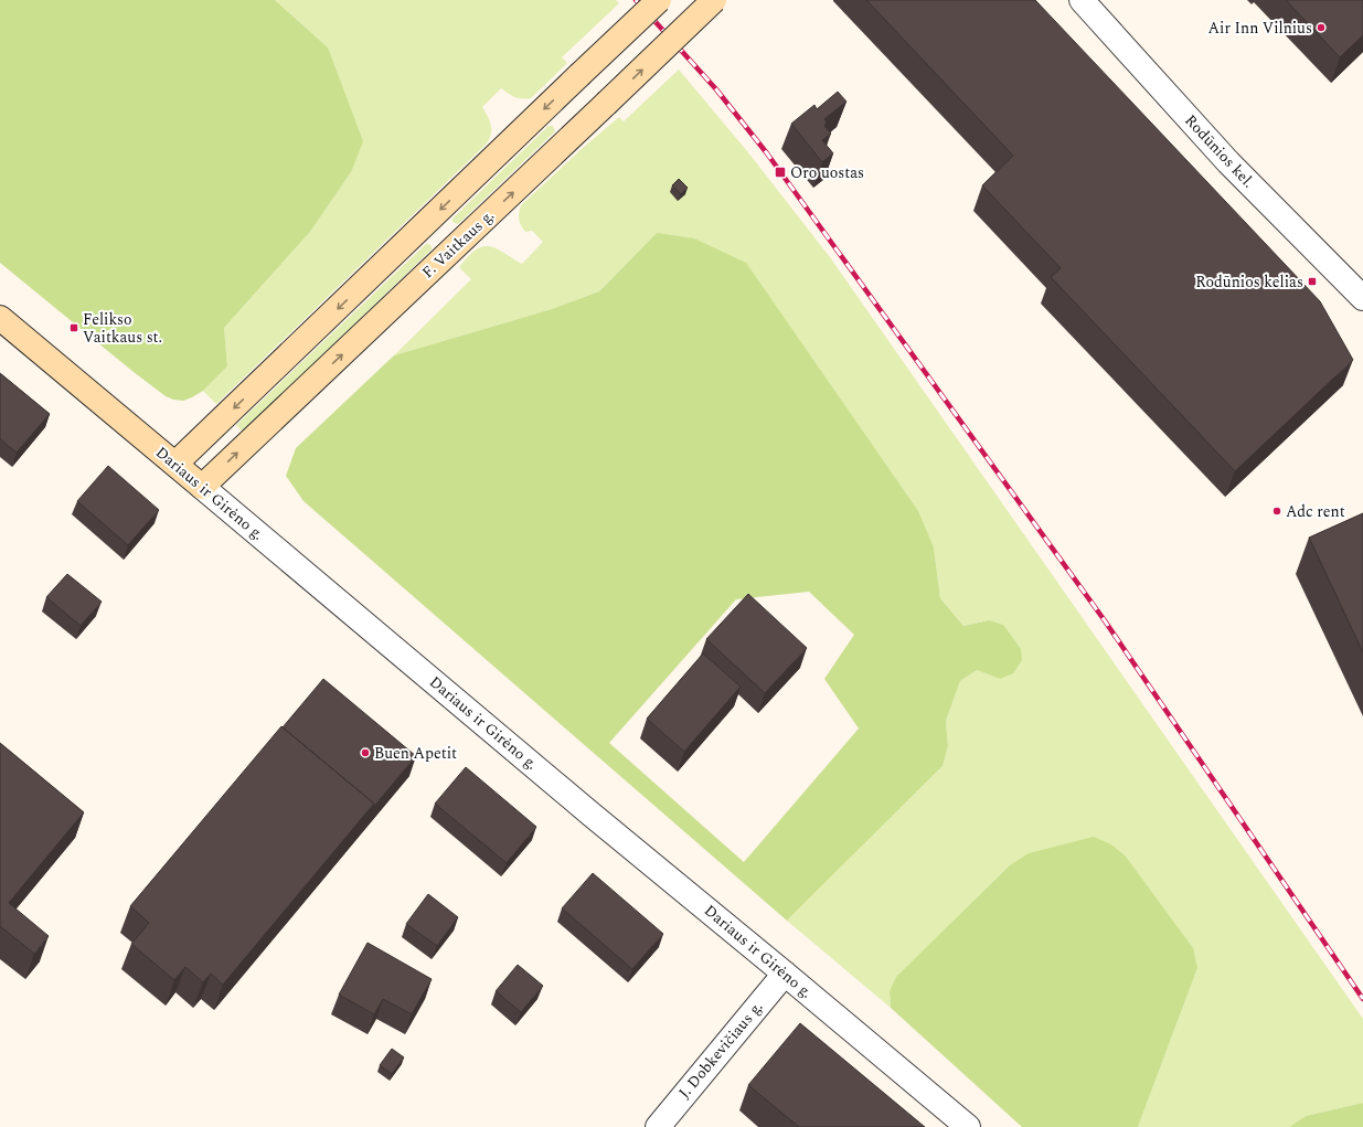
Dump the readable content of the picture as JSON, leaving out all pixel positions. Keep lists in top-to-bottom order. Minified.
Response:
{"streets":{"main road":["F. Vaitkaus g.","Dariaus ir Girėno g."],"street":["Rodūnios kel.","J. Dobkevičiaus g."]},"crossings":[["F. Vaitkaus g.","Dariaus ir Girėno g."],["Dariaus ir Girėno g.","J. Dobkevičiaus g."]],"places":{"other":["Air Inn Vilnius","Adc rent","Buen Apetit"],"transit":["Oro uostas","Rodūnios kelias","Felikso Vaitkaus st."]}}
